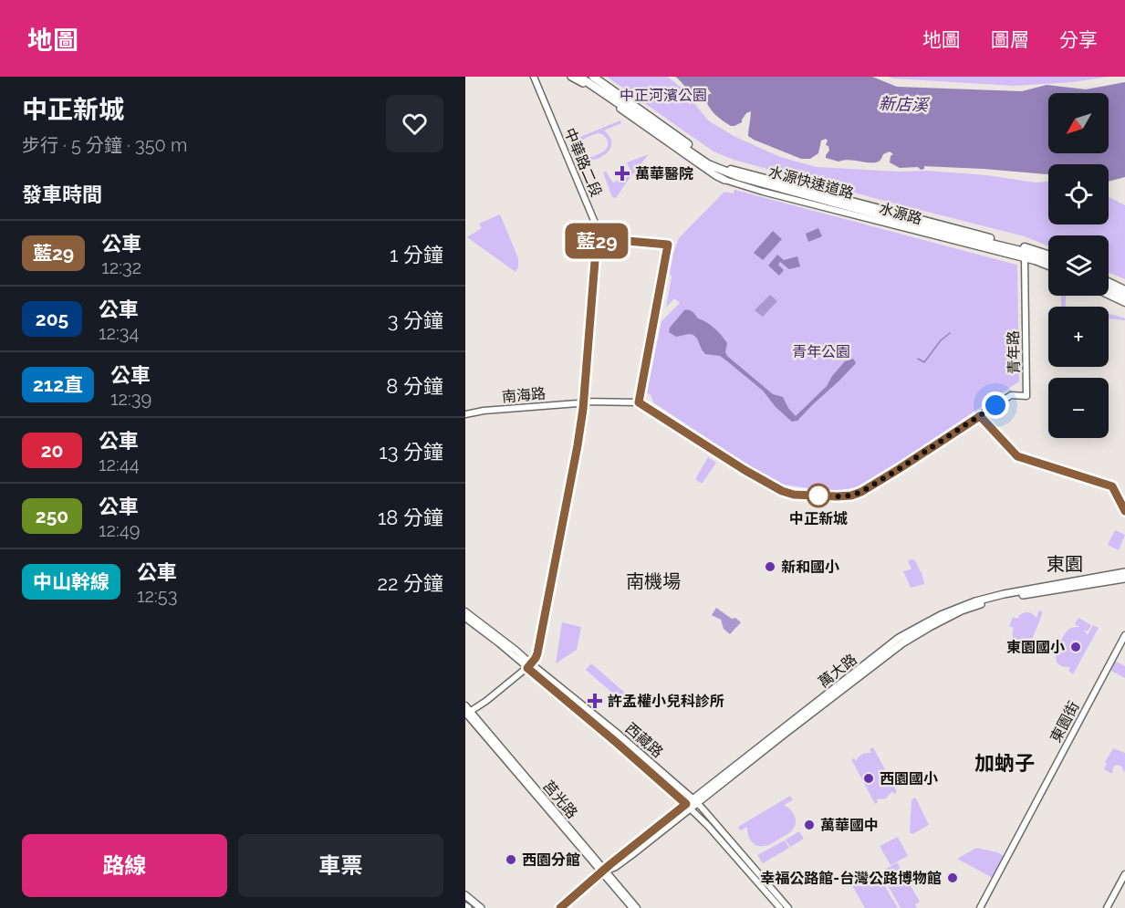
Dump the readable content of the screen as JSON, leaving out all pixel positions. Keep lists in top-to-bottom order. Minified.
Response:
{"streets":{"highway":["水源快速道路"],"main road":["水源路","萬大路"],"street":["中華路二段","青年路","南海路","東園街","西藏路","莒光路"]},"crossings":[["中華路二段","南海路"],["中華路二段","西藏路"],["水源路","青年路"],["青年路","南海路"],["萬大路","西藏路"],["萬大路","莒光路"]],"districts":["東園","南機場","加蚋子"],"water":["新店溪"],"parks":["中正河濱公園","青年公園"],"places":{"health":["萬華醫院","許孟權小兒科診所"],"other":["中正新城","新和國小","東園國小","西園國小","萬華國中","西園分館","幸福公路館-台灣公路博物館"]},"lines":["bus line 藍29"],"north":"bottom left","page":{"header":"地圖","nav":["地圖","圖層","分享"],"heading":[["中正新城","步行 · 5 分鐘 · 350 m"],"發車時間"],"on_map":"藍29","map_buttons":["+","−"],"list":[{"mark":"藍29","name":"公車","note":"12:32","value":"1 分鐘"},{"mark":"205","name":"公車","note":"12:34","value":"3 分鐘"},{"mark":"212直","name":"公車","note":"12:39","value":"8 分鐘"},{"mark":"20","name":"公車","note":"12:44","value":"13 分鐘"},{"mark":"250","name":"公車","note":"12:49","value":"18 分鐘"},{"mark":"中山幹線","name":"公車","note":"12:53","value":"22 分鐘"}],"buttons":["路線","車票"]}}
